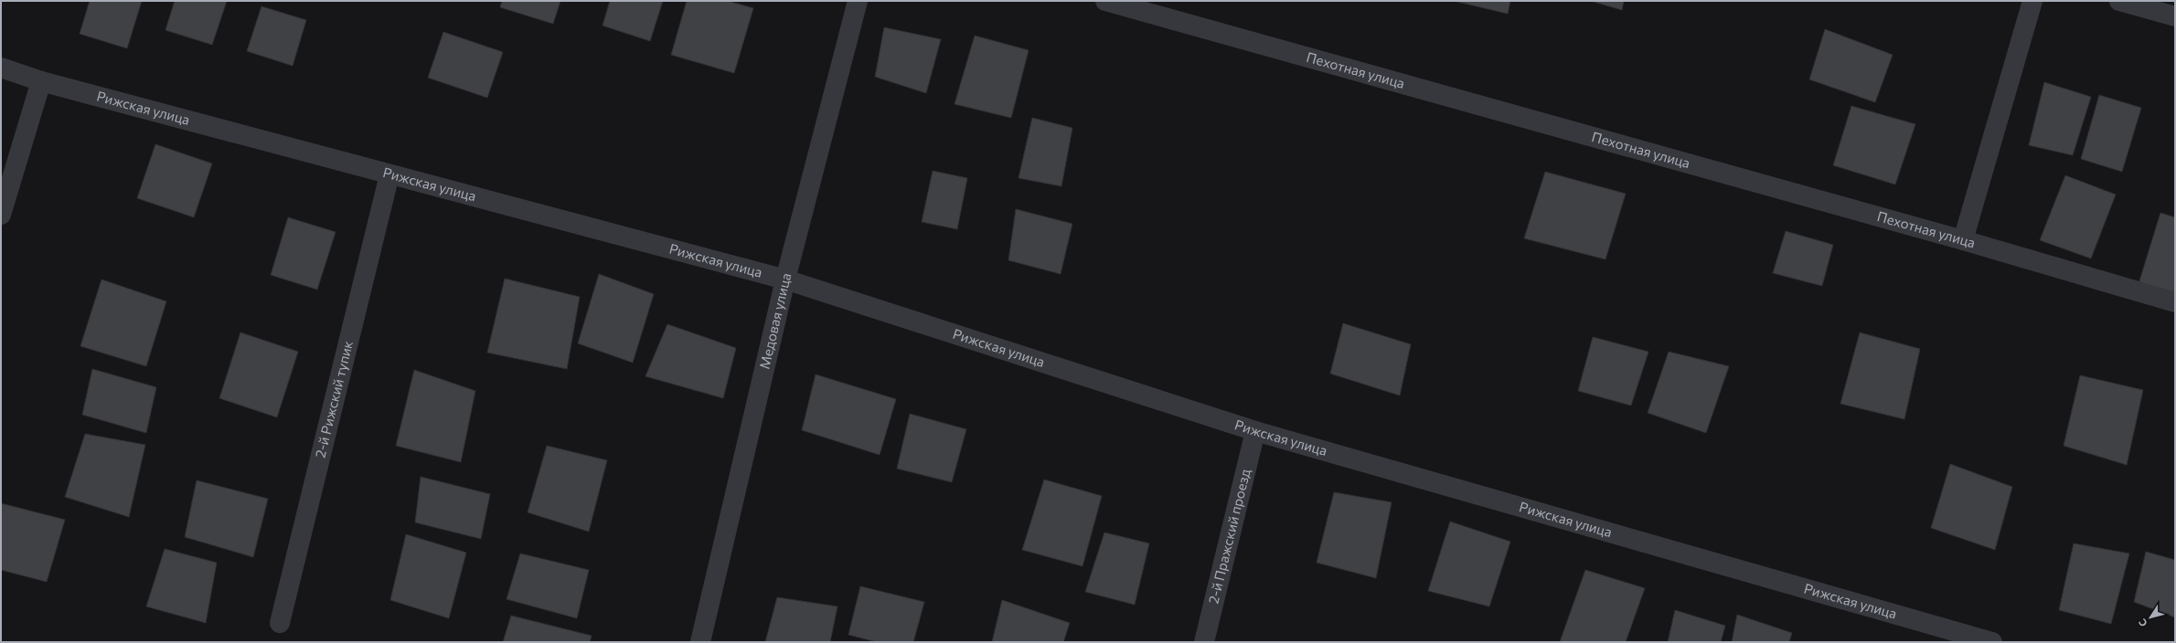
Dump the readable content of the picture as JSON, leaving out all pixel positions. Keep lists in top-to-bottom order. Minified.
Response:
{"streets":{"street":["Пехотная улица","Рижская улица","Медовая улица","2-й Рижский тупик","2-й Пражский проезд"]},"crossings":[["Рижская улица","Медовая улица"],["Рижская улица","2-й Рижский тупик"],["Рижская улица","2-й Пражский проезд"]],"north":"bottom left"}
